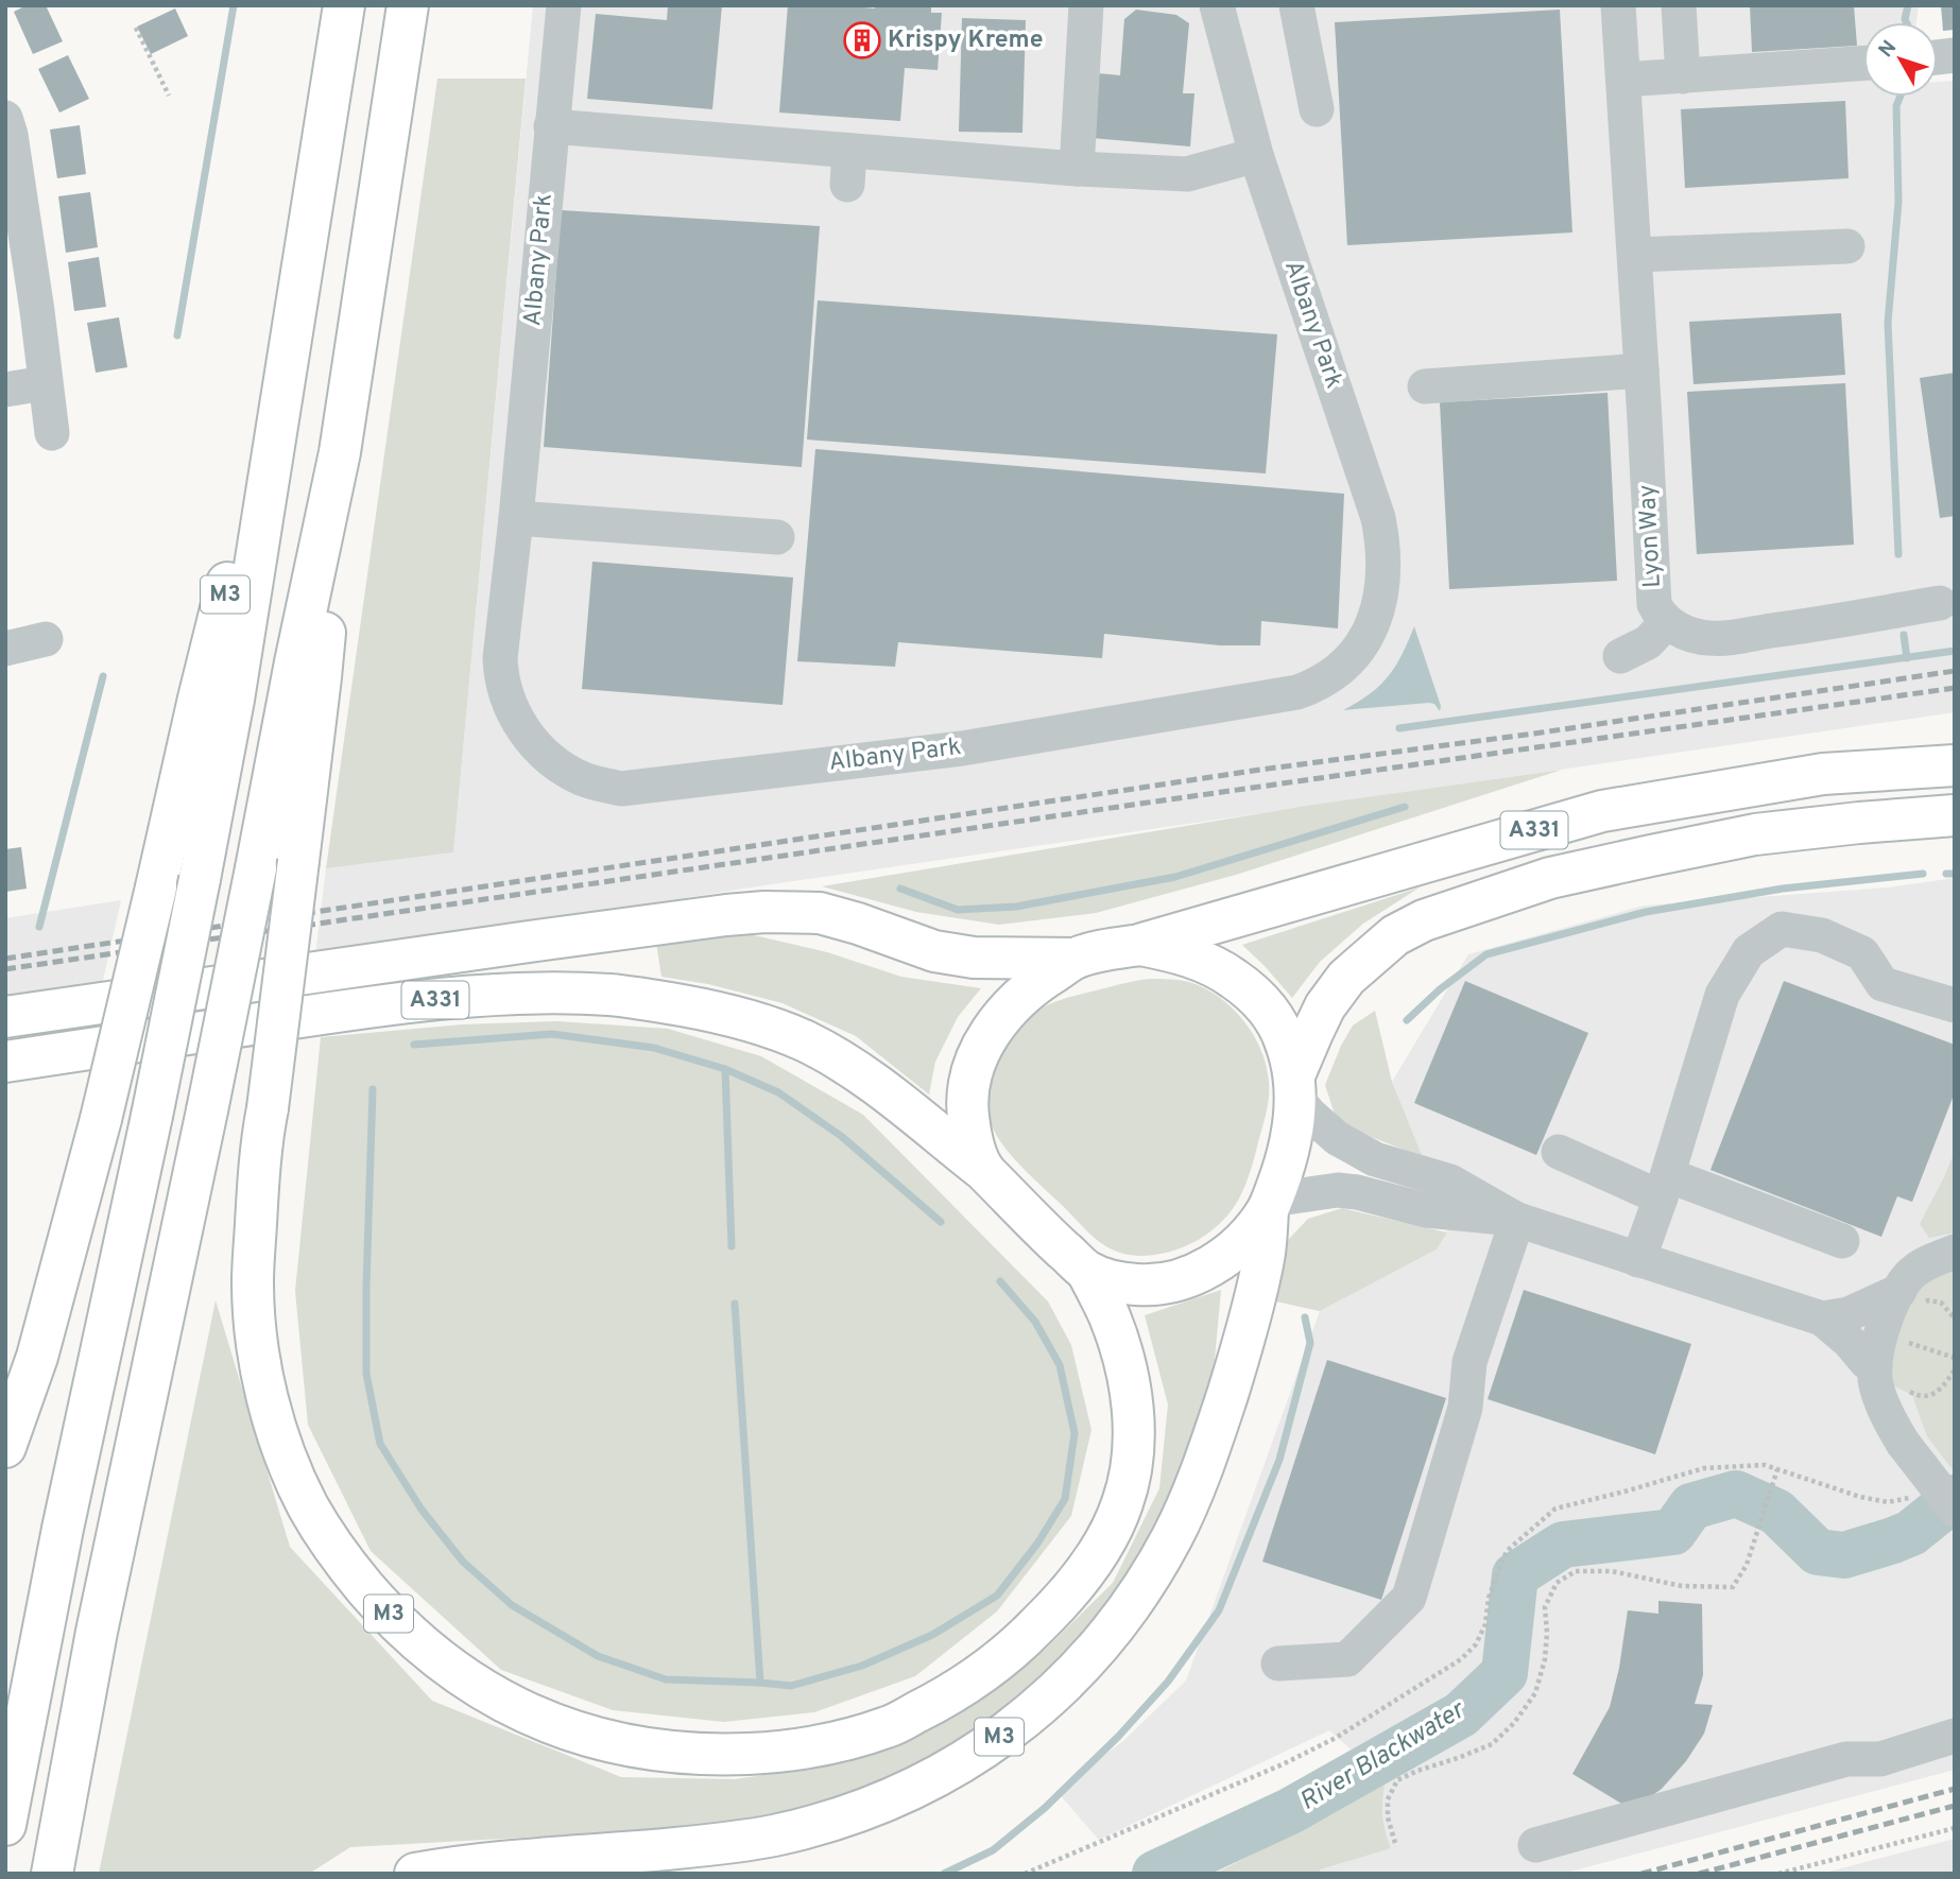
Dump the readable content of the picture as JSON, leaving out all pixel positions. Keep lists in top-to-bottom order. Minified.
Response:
{"streets":{"highway":["M3","A331"],"street":["Albany Park","Lyon Way"]},"water":["River Blackwater"],"places":{"building":["Krispy Kreme"]},"north":"top left"}
